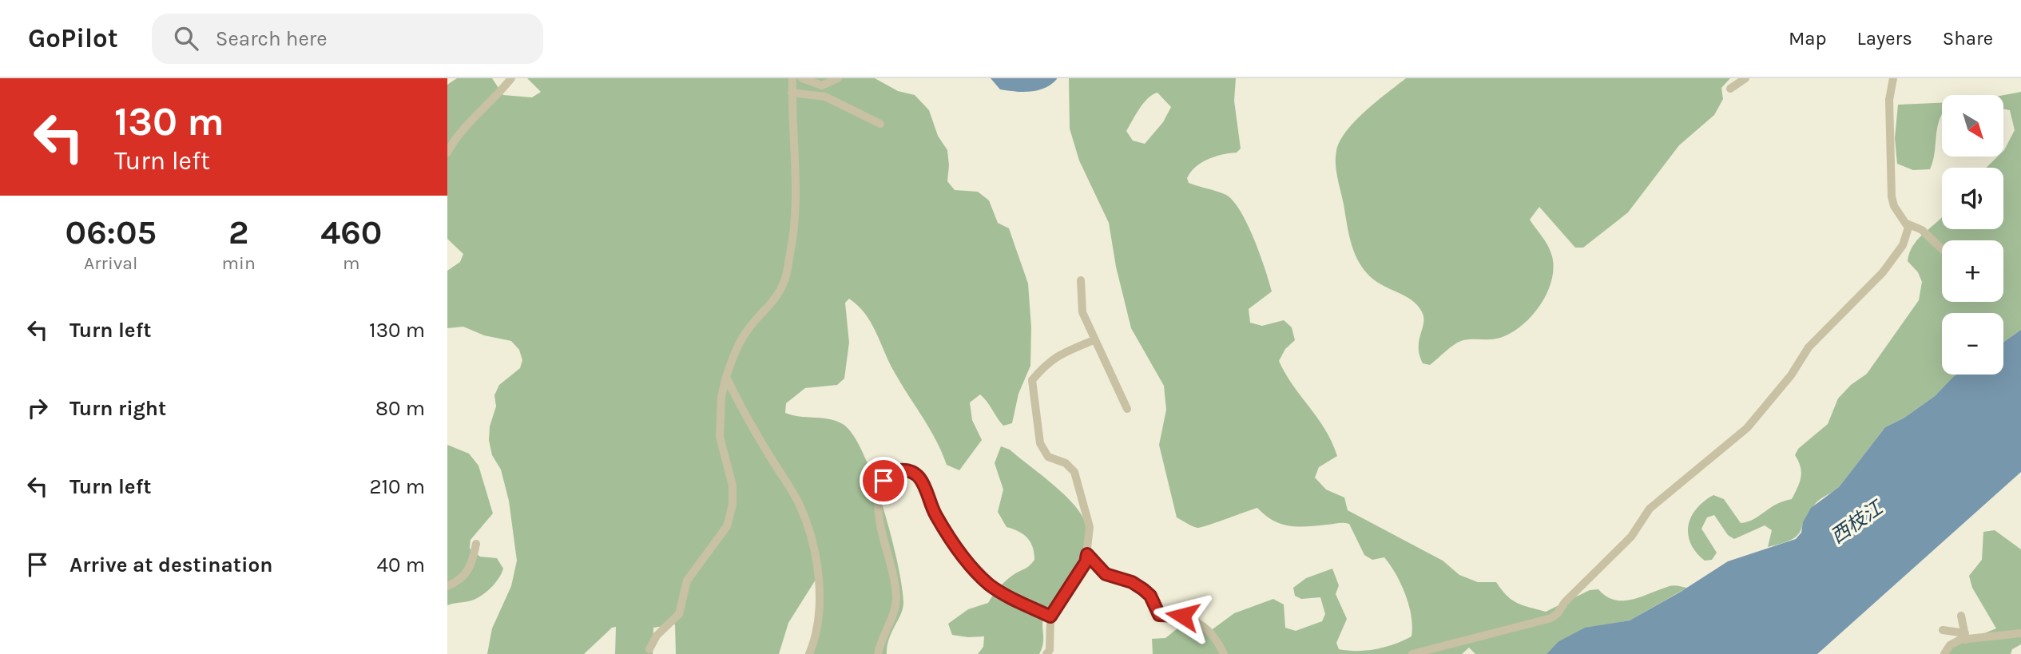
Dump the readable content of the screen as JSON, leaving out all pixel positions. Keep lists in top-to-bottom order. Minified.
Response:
{"water":["西枝江"],"north":"bottom right","page":{"header":"GoPilot","search":"Search here","nav":["Map","Layers","Share"],"turn":["130 m","Turn left"],"map_buttons":["+","−"],"eta":["06:05","Arrival","2","min","460","m"],"list":[{"name":"Turn left","value":"130 m"},{"name":"Turn right","value":"80 m"},{"name":"Turn left","value":"210 m"},{"name":"Arrive at destination","value":"40 m"}]}}
